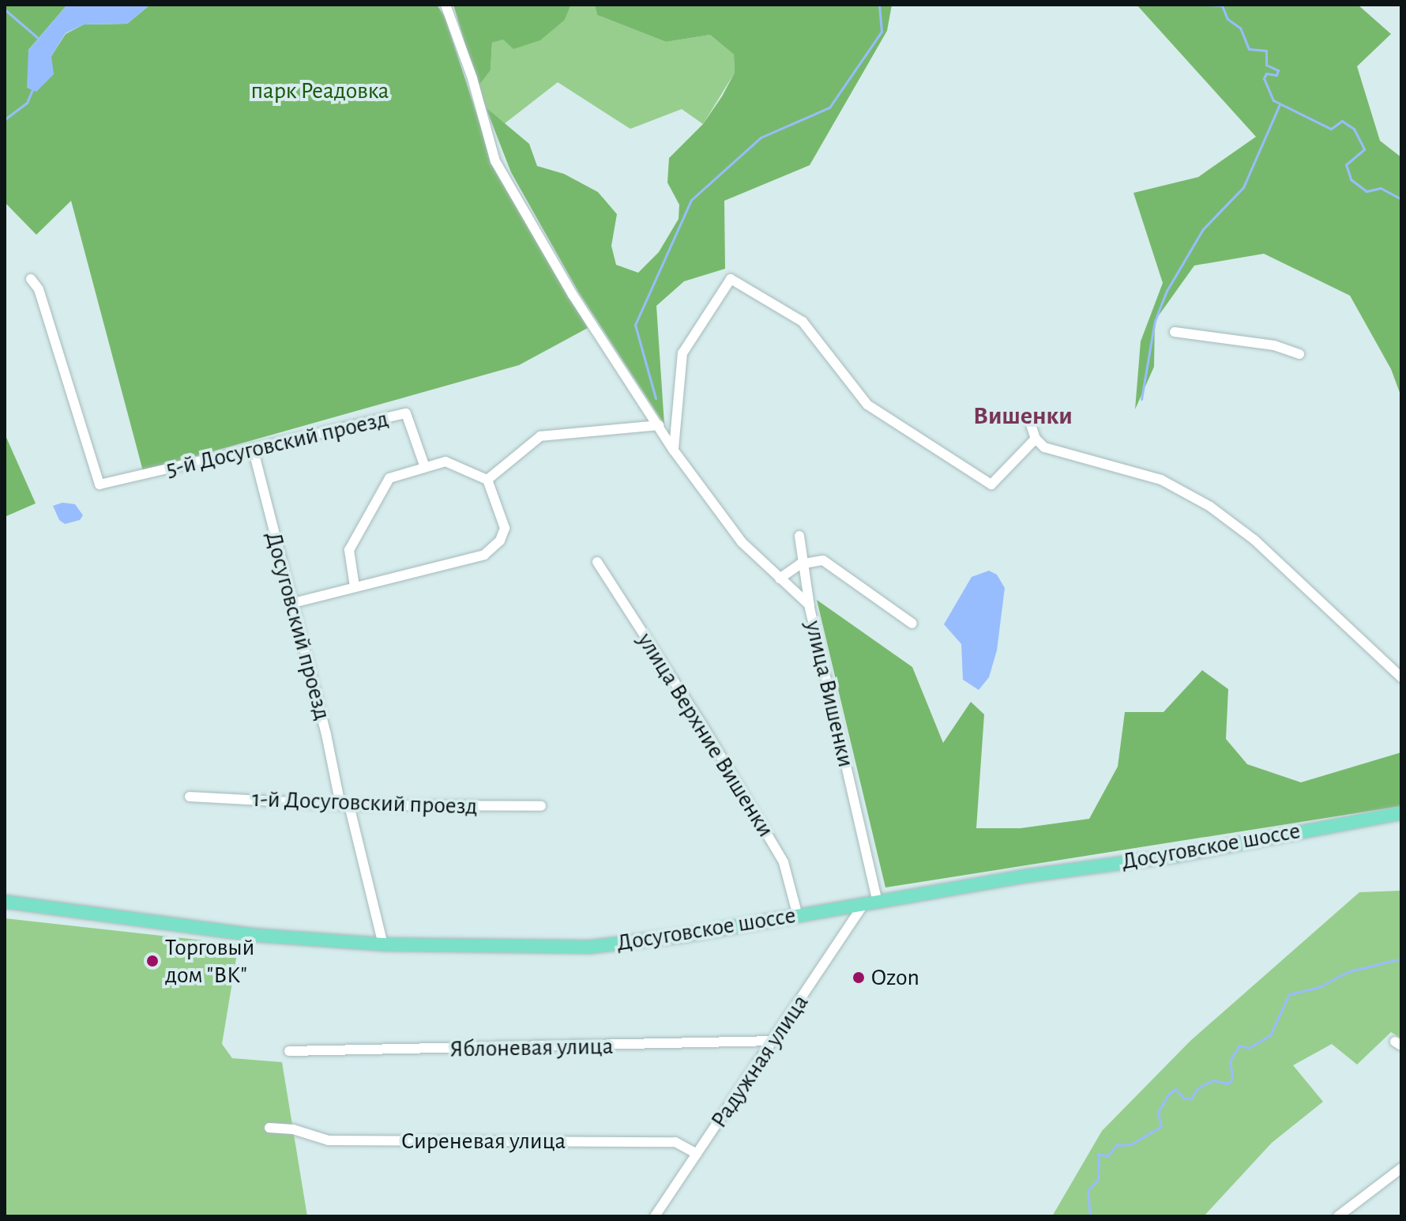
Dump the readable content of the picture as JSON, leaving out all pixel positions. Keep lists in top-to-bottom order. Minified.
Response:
{"streets":{"main road":["Досуговское шоссе"],"street":["5-й Досуговский проезд","Досуговский проезд","улица Вишенки","улица Верхние Вишенки","1-й Досуговский проезд","Яблоневая улица","Радужная улица","Сиреневая улица"]},"crossings":[["5-й Досуговский проезд","Досуговский проезд"],["Досуговский проезд","1-й Досуговский проезд"],["Досуговский проезд","Досуговское шоссе"],["улица Вишенки","Досуговское шоссе"],["улица Верхние Вишенки","Досуговское шоссе"],["Досуговское шоссе","Радужная улица"],["Яблоневая улица","Радужная улица"],["Радужная улица","Сиреневая улица"]],"districts":["Вишенки"],"parks":["парк Реадовка"],"places":["Торговый дом \"ВК\"","Ozon"]}
